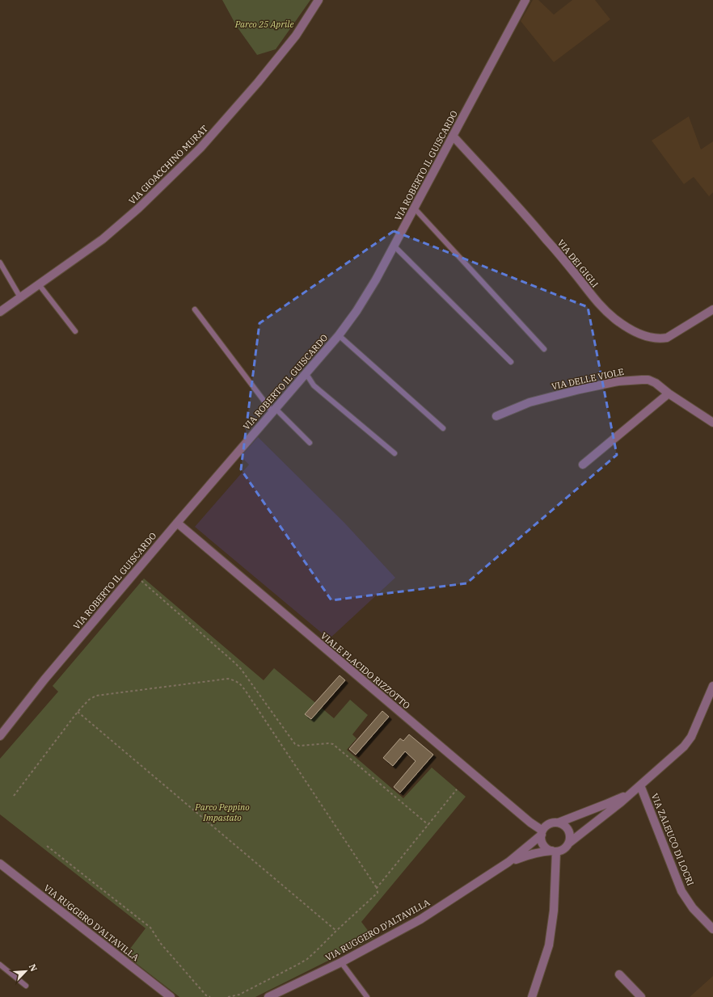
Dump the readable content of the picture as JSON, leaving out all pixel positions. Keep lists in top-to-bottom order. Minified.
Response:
{"streets":{"street":["VIA GIOACCHINO MURAT","VIA ROBERTO IL GUISCARDO","VIA DEI GIGLI","VIA DELLE VIOLE","VIALE PLACIDO RIZZOTTO","VIA ZALEUCO DI LOCRI","VIA RUGGERO D'ALTAVILLA"]},"crossings":[["VIA ROBERTO IL GUISCARDO","VIA DEI GIGLI"],["VIA ROBERTO IL GUISCARDO","VIALE PLACIDO RIZZOTTO"],["VIALE PLACIDO RIZZOTTO","VIA RUGGERO D'ALTAVILLA"]],"parks":["Parco 25 Aprile","Parco Peppino Impastato"],"north":"top right"}
